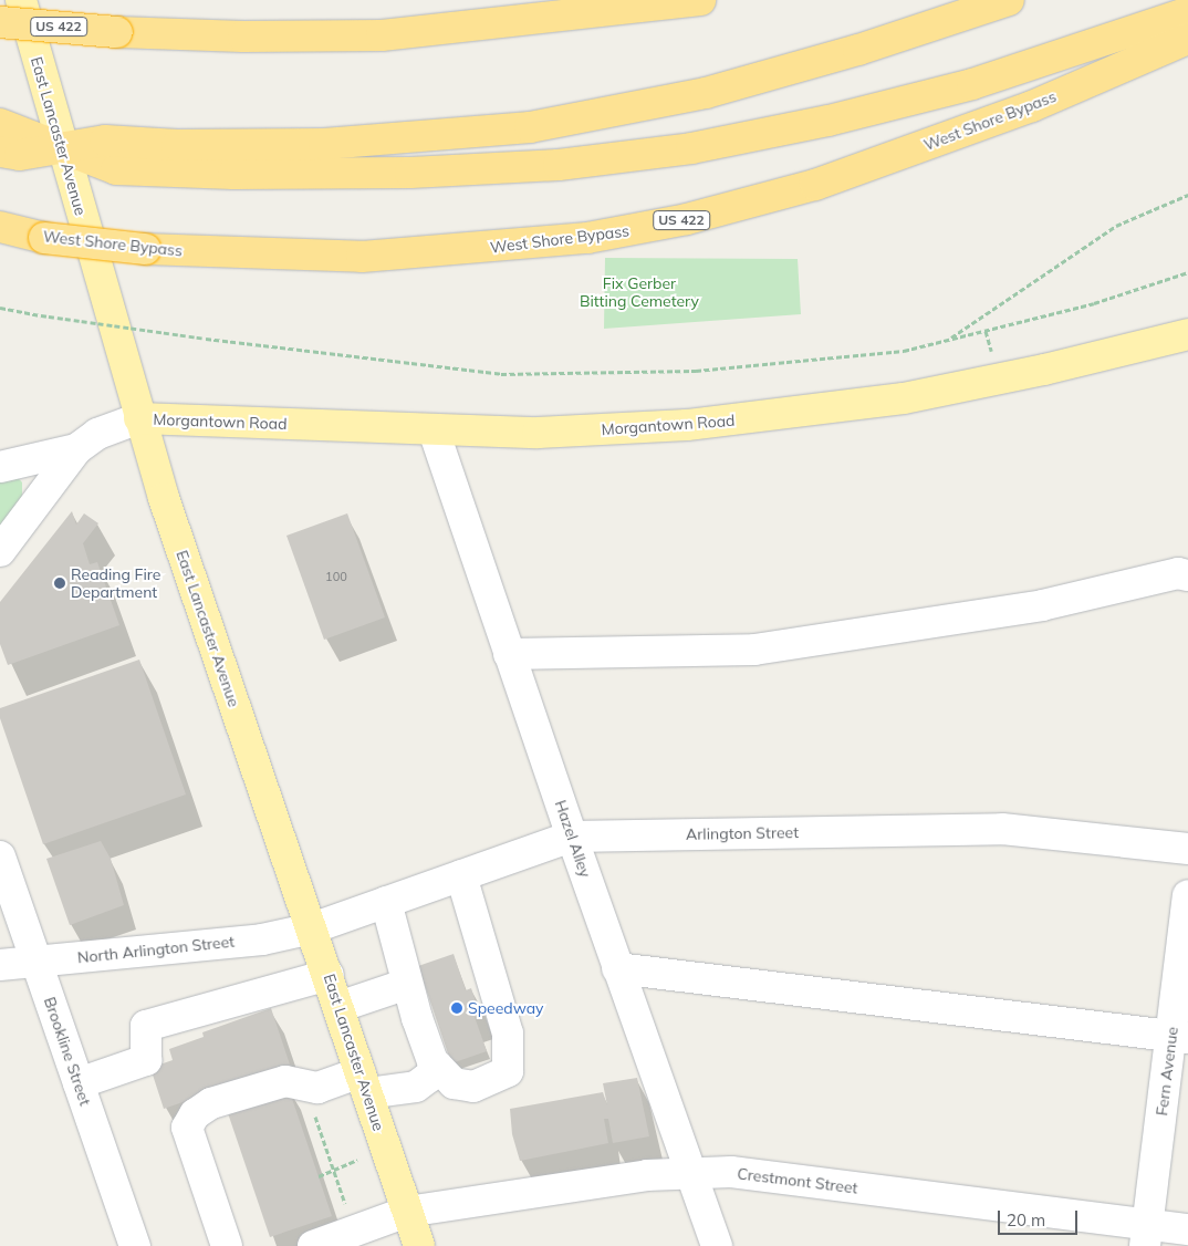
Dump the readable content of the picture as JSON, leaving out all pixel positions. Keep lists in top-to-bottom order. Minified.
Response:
{"streets":{"highway":["US 422","West Shore Bypass"],"main road":["East Lancaster Avenue","Morgantown Road"],"street":["Arlington Street","Hazel Alley","North Arlington Street","Brookline Street","Fern Avenue","Crestmont Street"]},"crossings":[["US 422","East Lancaster Avenue"],["East Lancaster Avenue","Morgantown Road"],["East Lancaster Avenue","Arlington Street"],["East Lancaster Avenue","North Arlington Street"],["East Lancaster Avenue","Crestmont Street"],["Morgantown Road","Hazel Alley"],["Arlington Street","Hazel Alley"],["Arlington Street","North Arlington Street"],["Hazel Alley","Crestmont Street"],["North Arlington Street","Brookline Street"],["Fern Avenue","Crestmont Street"]],"parks":["Fix Gerber Bitting Cemetery"],"places":["Reading Fire Department","Speedway"],"house_numbers":["100"],"scale_bar":"20 m"}
